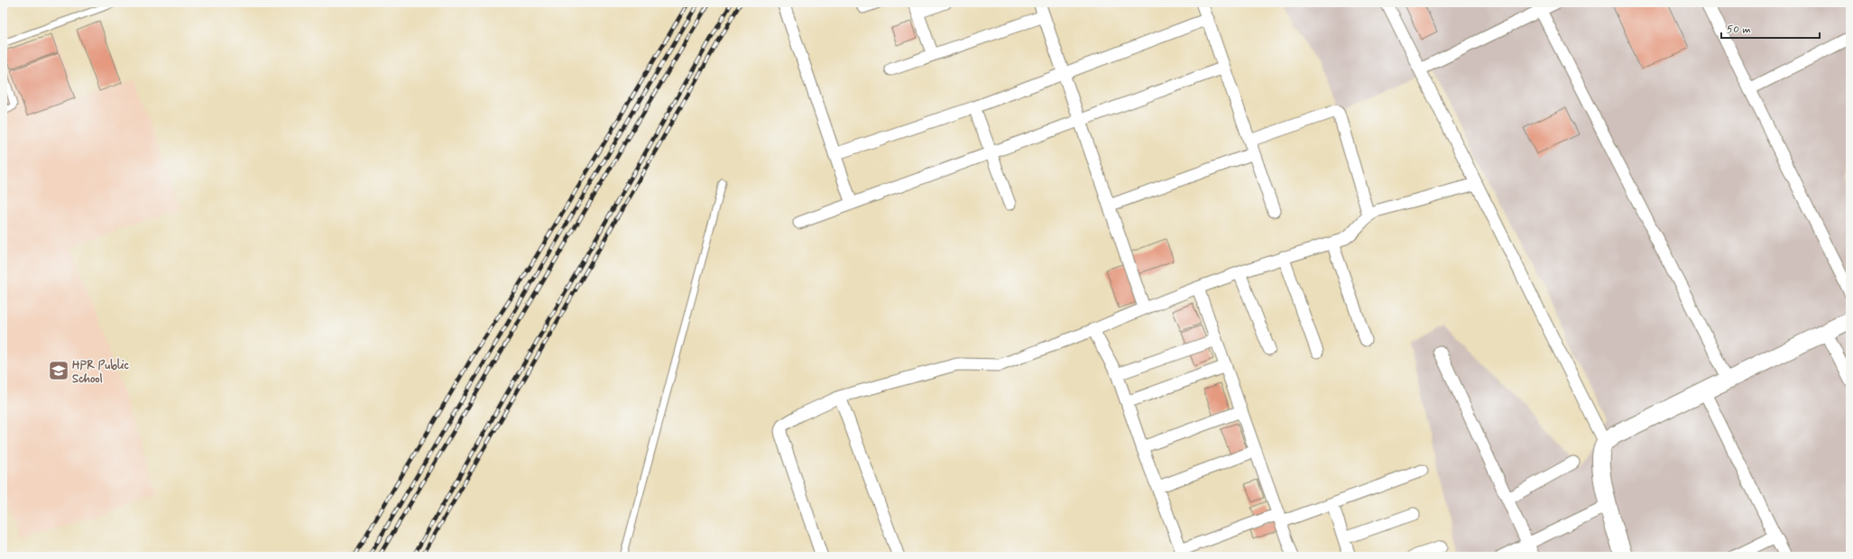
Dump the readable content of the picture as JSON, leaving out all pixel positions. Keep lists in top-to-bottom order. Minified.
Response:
{"places":{"school or university":["HPR Public School"]},"scale_bar":"50 m"}
